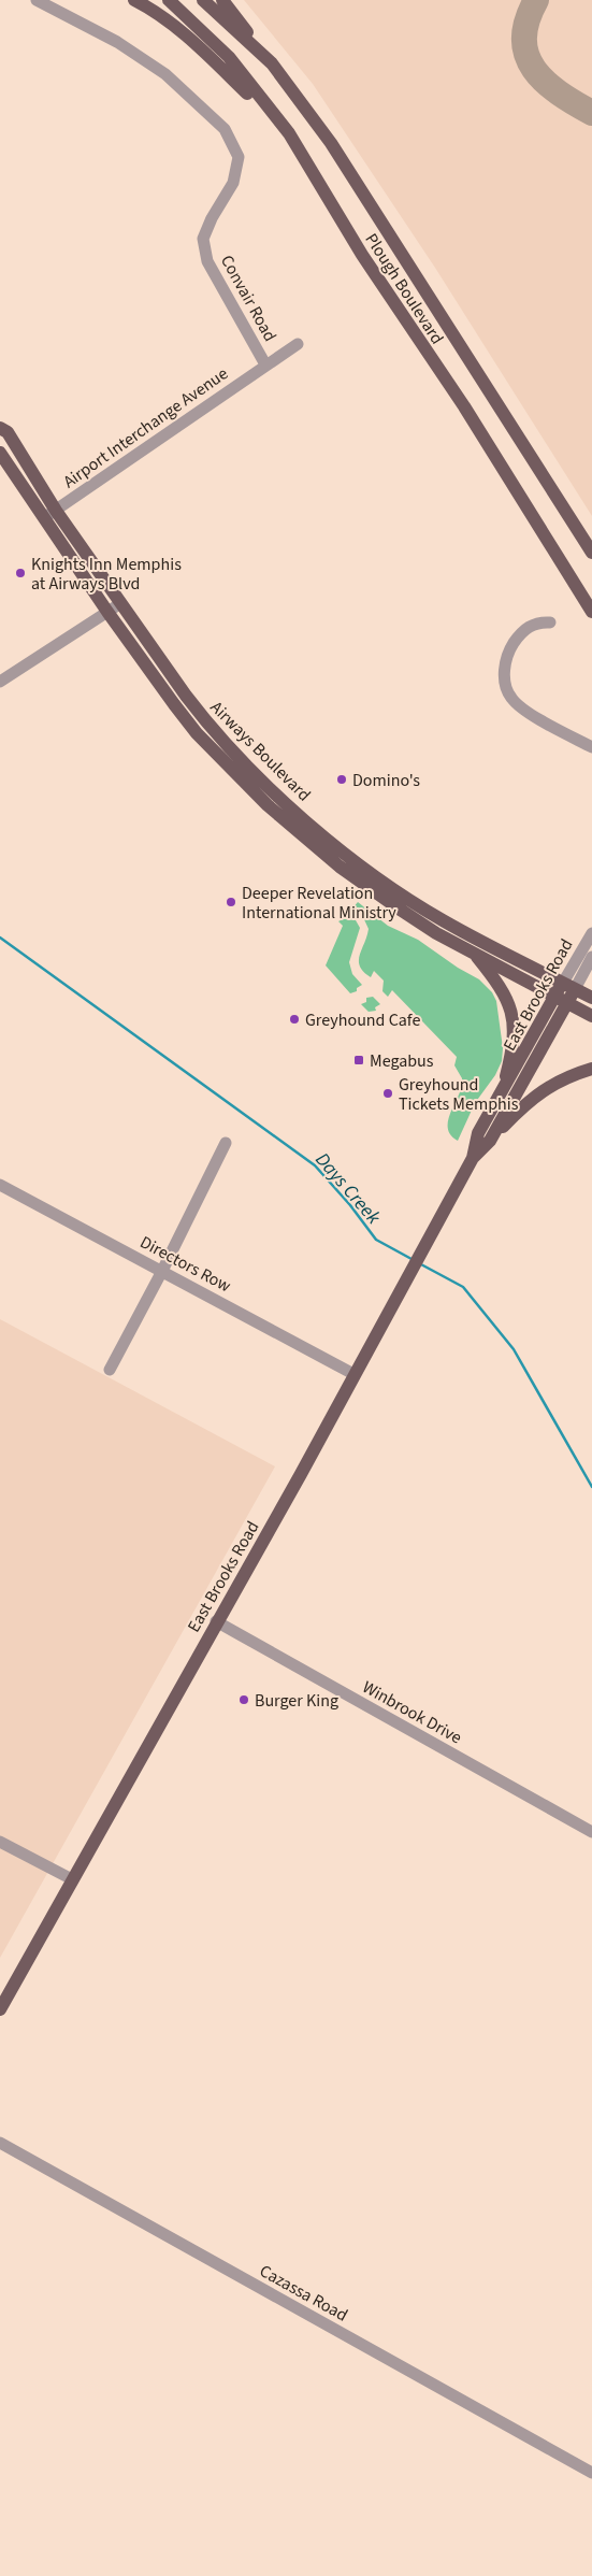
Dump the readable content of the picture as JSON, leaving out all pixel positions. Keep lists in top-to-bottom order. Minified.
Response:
{"streets":{"main road":["Plough Boulevard","Airways Boulevard","East Brooks Road"],"street":["Convair Road","Airport Interchange Avenue","Directors Row","Winbrook Drive","Cazassa Road"]},"crossings":[["Convair Road","Airport Interchange Avenue"],["Airport Interchange Avenue","Airways Boulevard"],["Airways Boulevard","East Brooks Road"],["East Brooks Road","Directors Row"],["East Brooks Road","Winbrook Drive"]],"water":["Days Creek"],"places":{"other":["Knights Inn Memphis at Airways Blvd","Domino's","Deeper Revelation International Ministry","Greyhound Cafe","Greyhound Tickets Memphis","Burger King"],"transit":["Megabus"]}}
